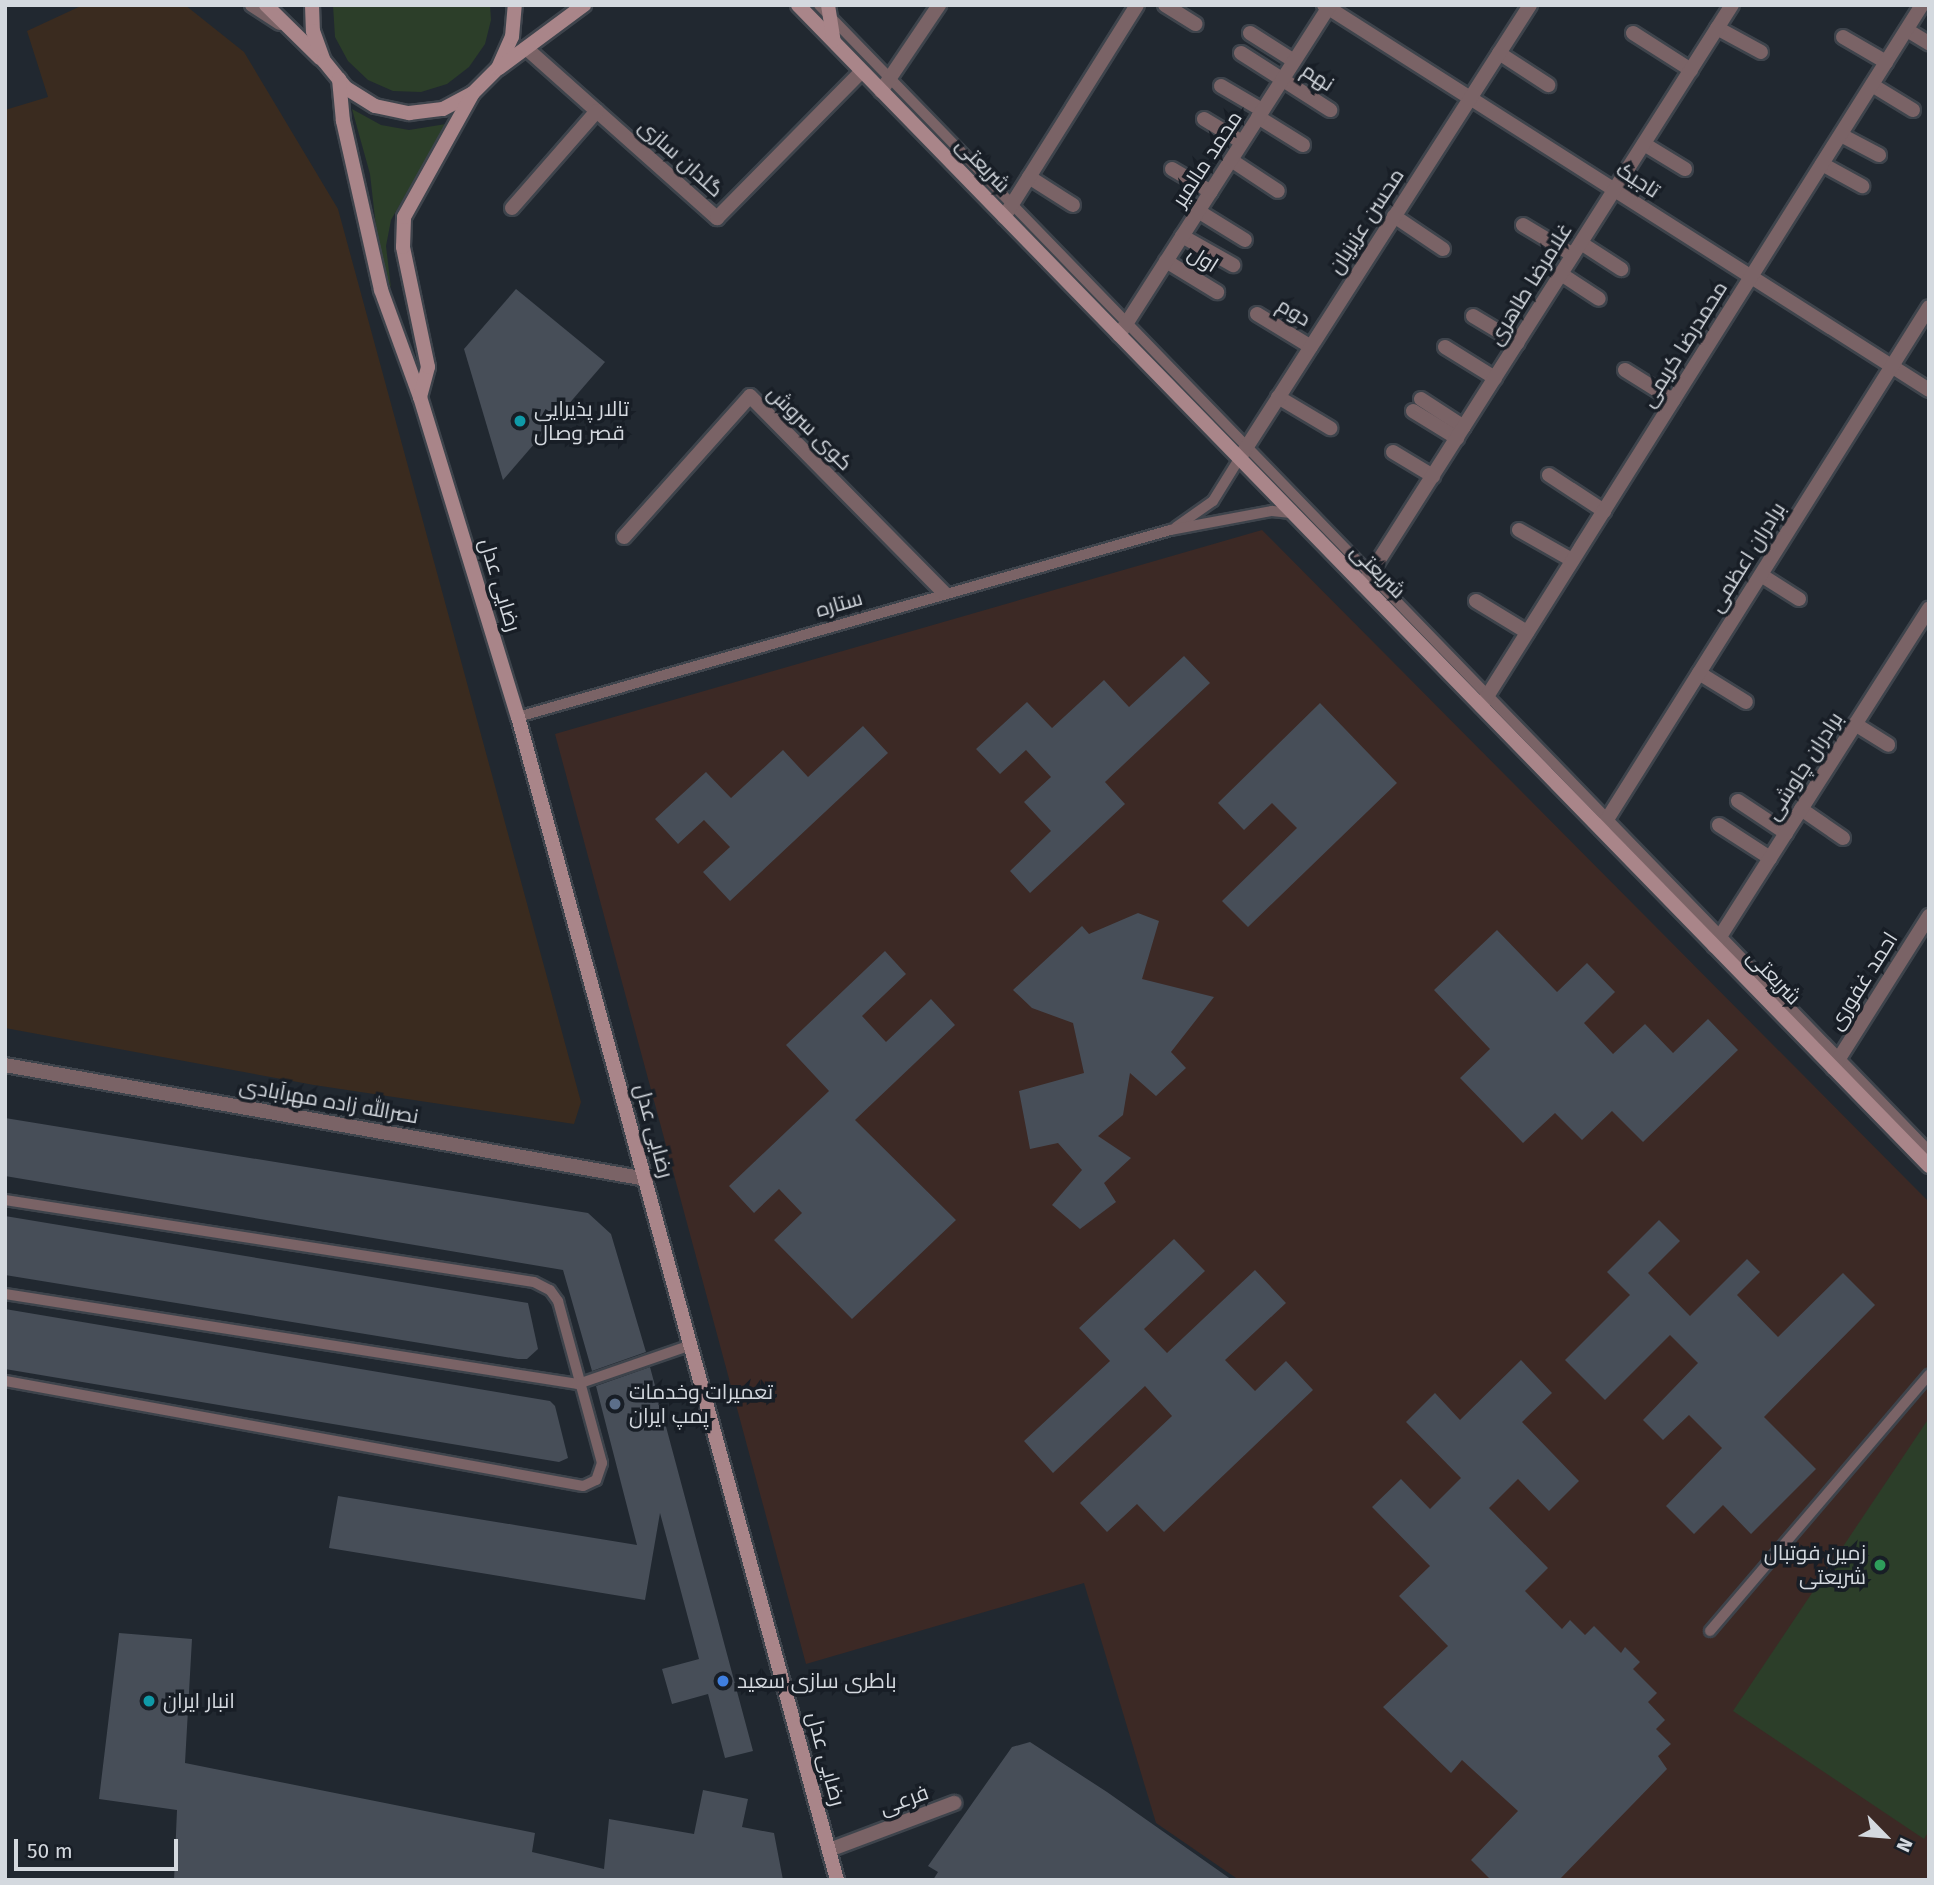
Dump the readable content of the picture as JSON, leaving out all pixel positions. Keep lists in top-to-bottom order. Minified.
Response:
{"streets":{"main road":["شریعتی","رضایی عدل"],"street":["نهم","گلدان سازی","محمد مالمیر","تاجیک","محسن عزیزیان","اول","غلامرضا طاهری","دوم","محمدرضا کریمی","کوی سروش","برادران اعظمی","برادران چاوشی","احمد غفوری","نصرالله زاده مهرآبادی","فرعی"],"lane":["ستاره"]},"crossings":[["نهم","محمد مالمیر"],["گلدان سازی","شریعتی"],["محمد مالمیر","شریعتی"],["محمد مالمیر","تاجیک"],["محمد مالمیر","اول"],["شریعتی","محسن عزیزیان"],["شریعتی","غلامرضا طاهری"],["شریعتی","محمدرضا کریمی"],["شریعتی","برادران اعظمی"],["شریعتی","ستاره"],["شریعتی","برادران چاوشی"],["شریعتی","احمد غفوری"],["تاجیک","محسن عزیزیان"],["تاجیک","غلامرضا طاهری"],["تاجیک","محمدرضا کریمی"],["تاجیک","برادران اعظمی"],["محسن عزیزیان","دوم"],["محسن عزیزیان","ستاره"],["کوی سروش","ستاره"],["رضایی عدل","ستاره"],["رضایی عدل","نصرالله زاده مهرآبادی"],["رضایی عدل","فرعی"]],"places":["تالار پذیرایی قصر وصال","تعمیرات وخدمات پمپ ایران","زمین فوتبال شریعتی","باطری سازی سعید","انبار ایران"],"scale_bar":"50 m","north":"bottom right"}
